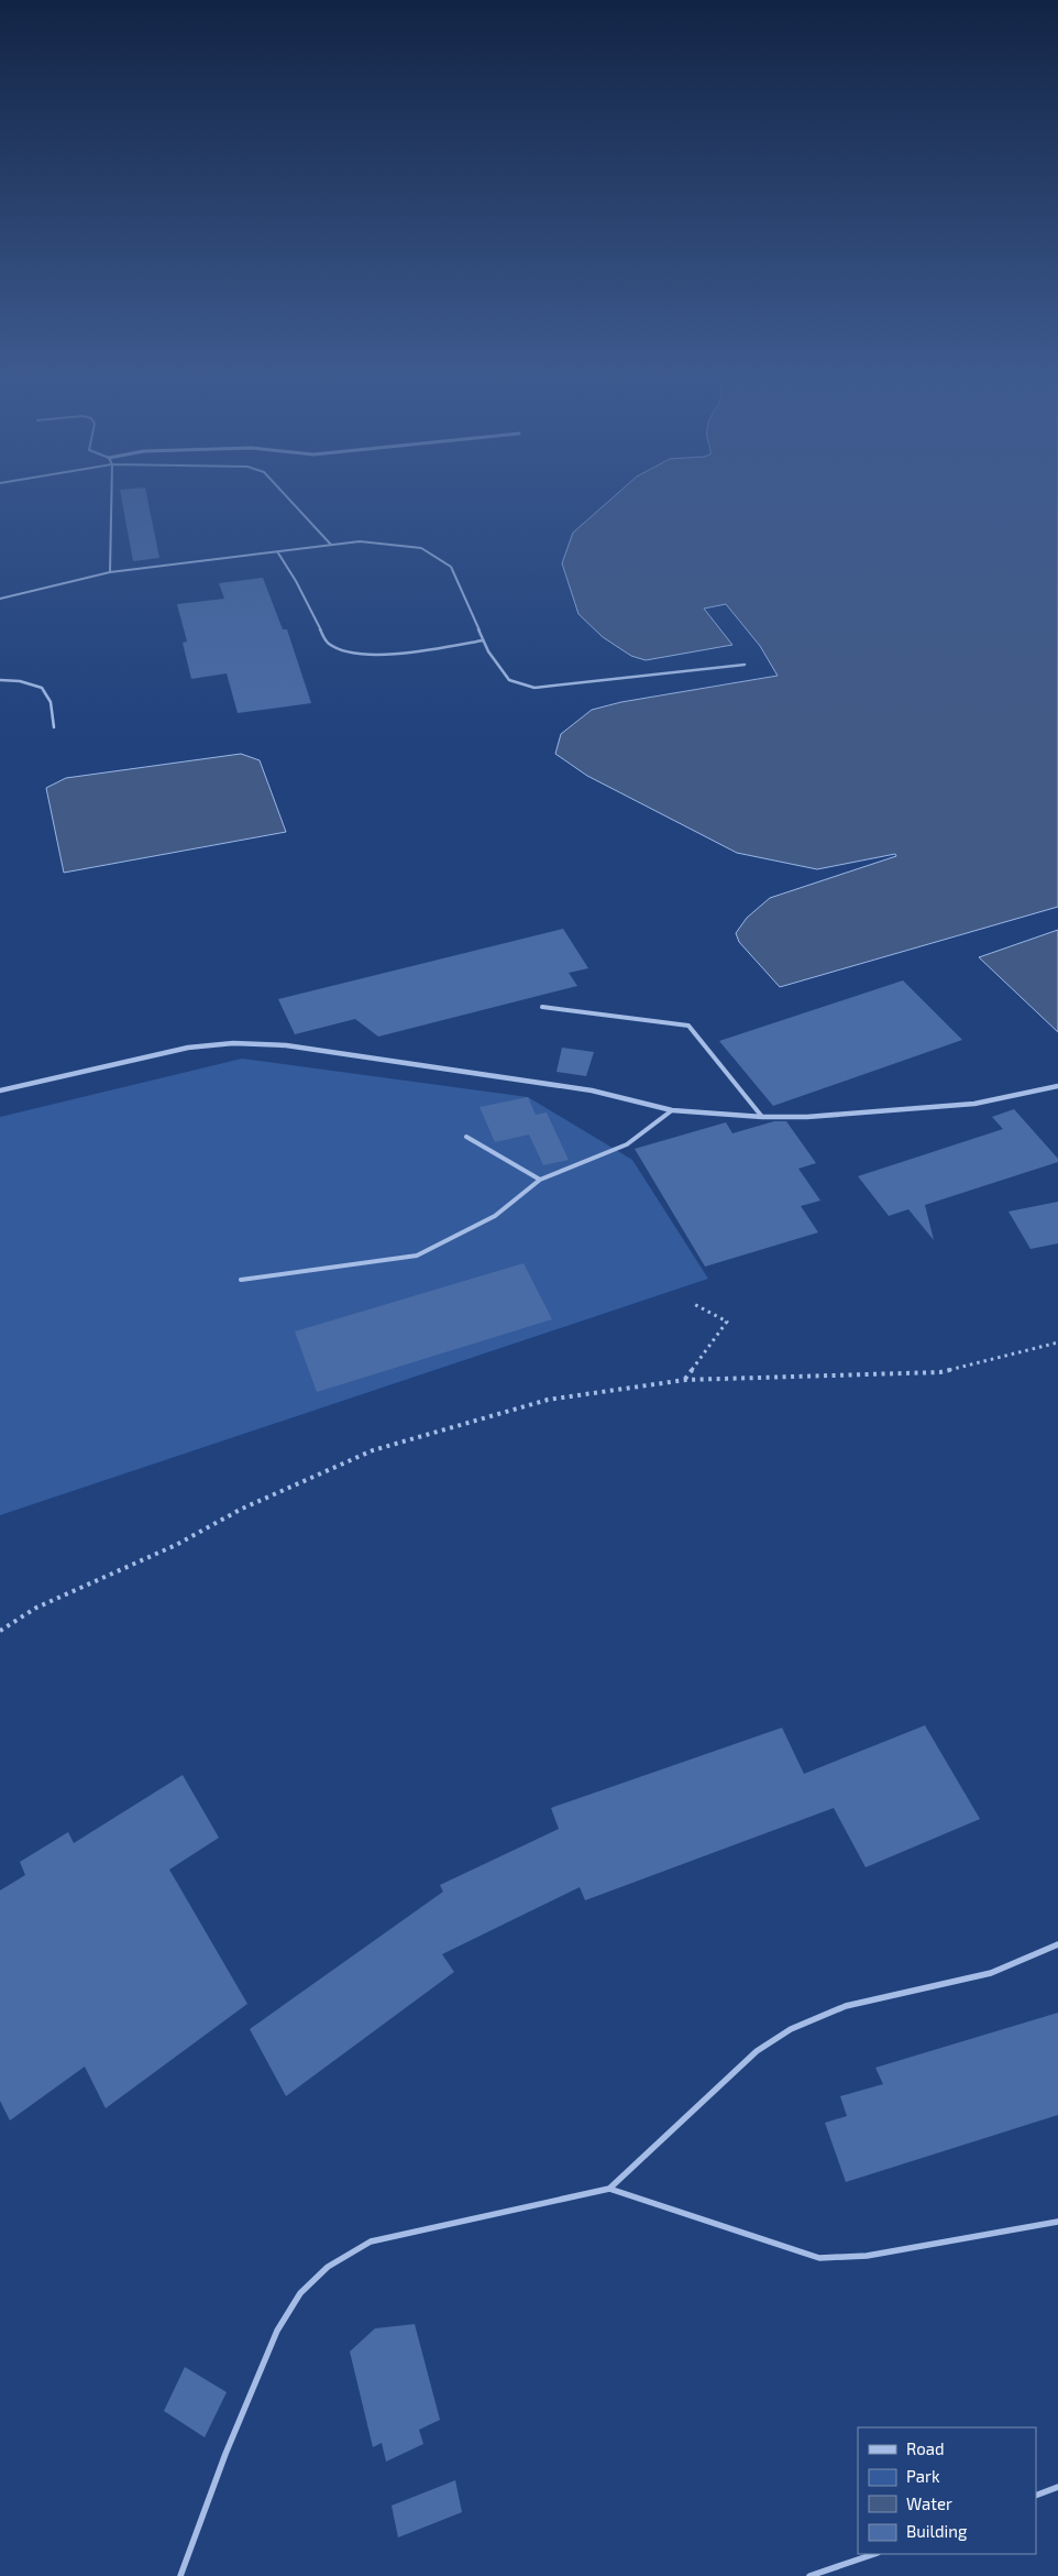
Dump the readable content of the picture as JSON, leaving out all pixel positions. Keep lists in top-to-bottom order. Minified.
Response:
{"legend":["Road","Park","Water","Building"]}
